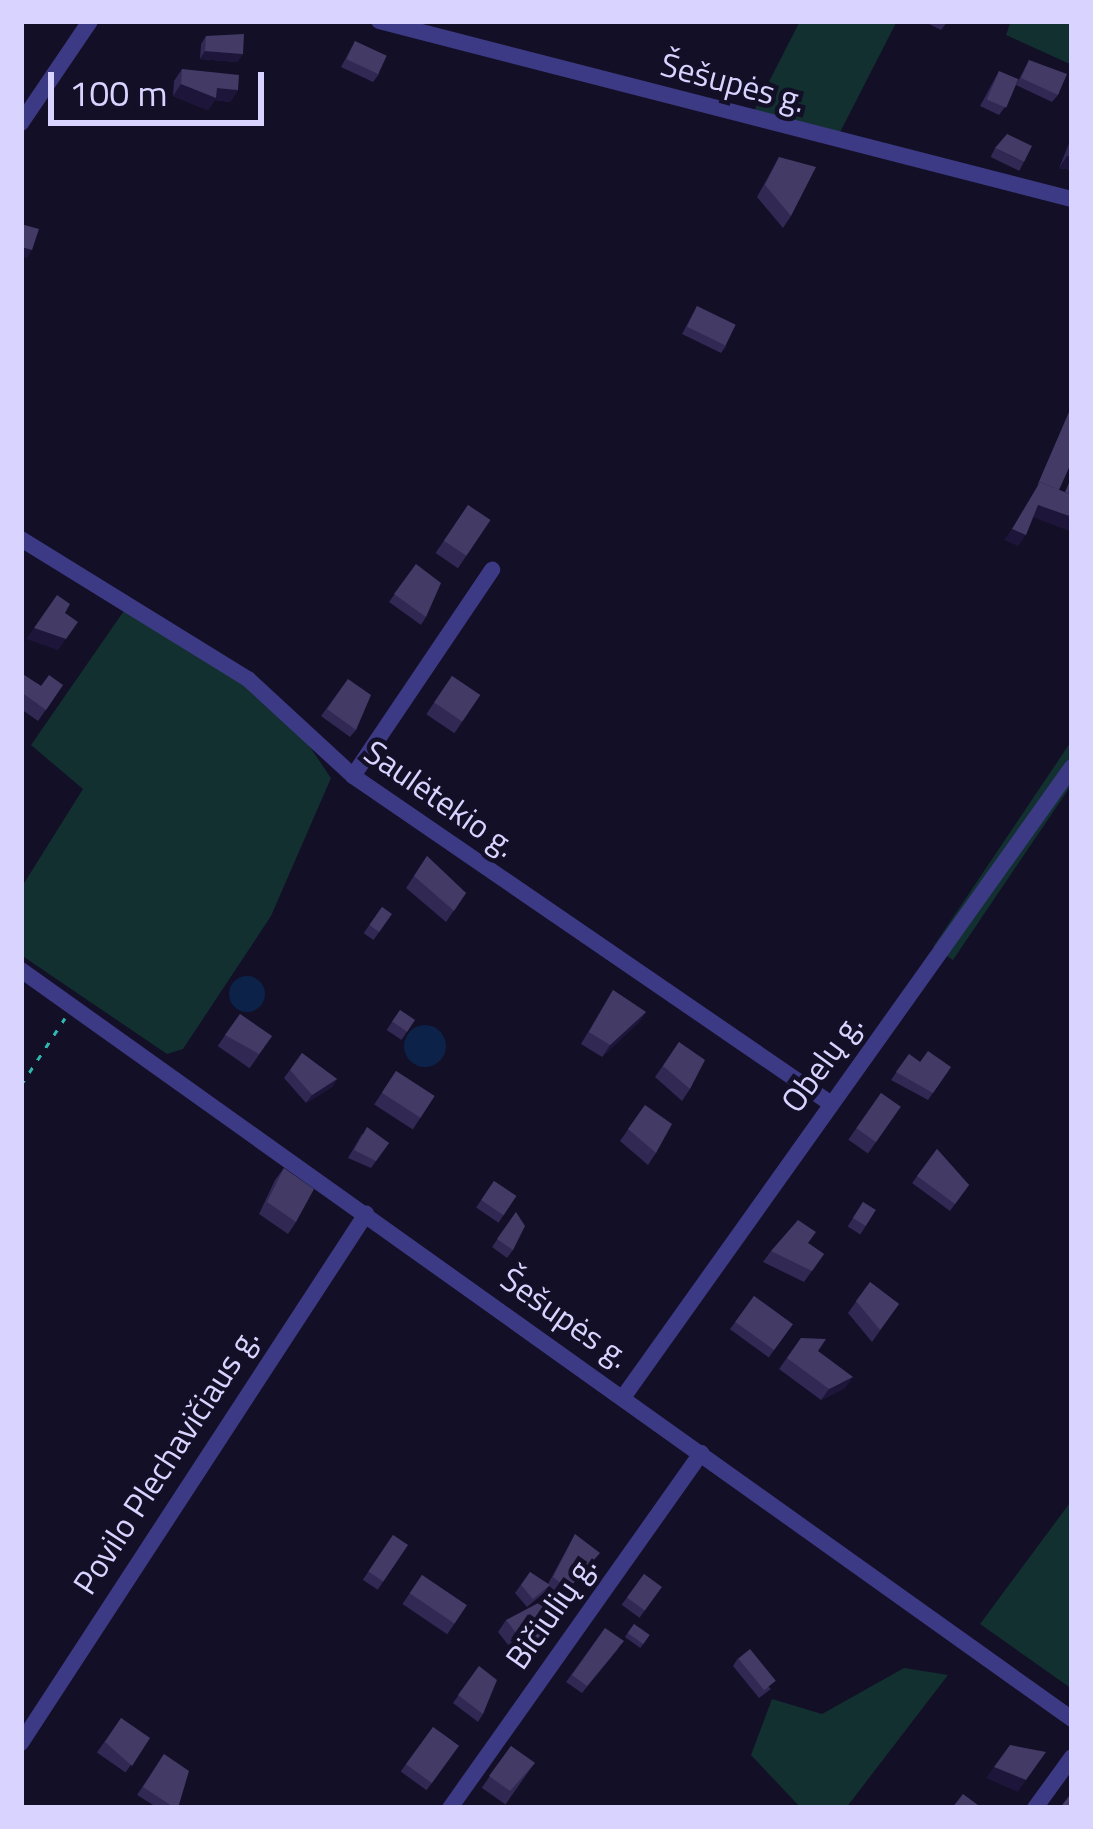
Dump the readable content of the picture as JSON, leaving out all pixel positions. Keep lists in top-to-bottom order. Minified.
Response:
{"streets":{"street":["Šešupės g.","Saulėtekio g.","Obelų g.","Povilo Plechavičiaus g.","Bičiulių g."]},"crossings":[["Šešupės g.","Obelų g."],["Šešupės g.","Povilo Plechavičiaus g."],["Šešupės g.","Bičiulių g."],["Saulėtekio g.","Obelų g."]],"scale_bar":"100 m"}
